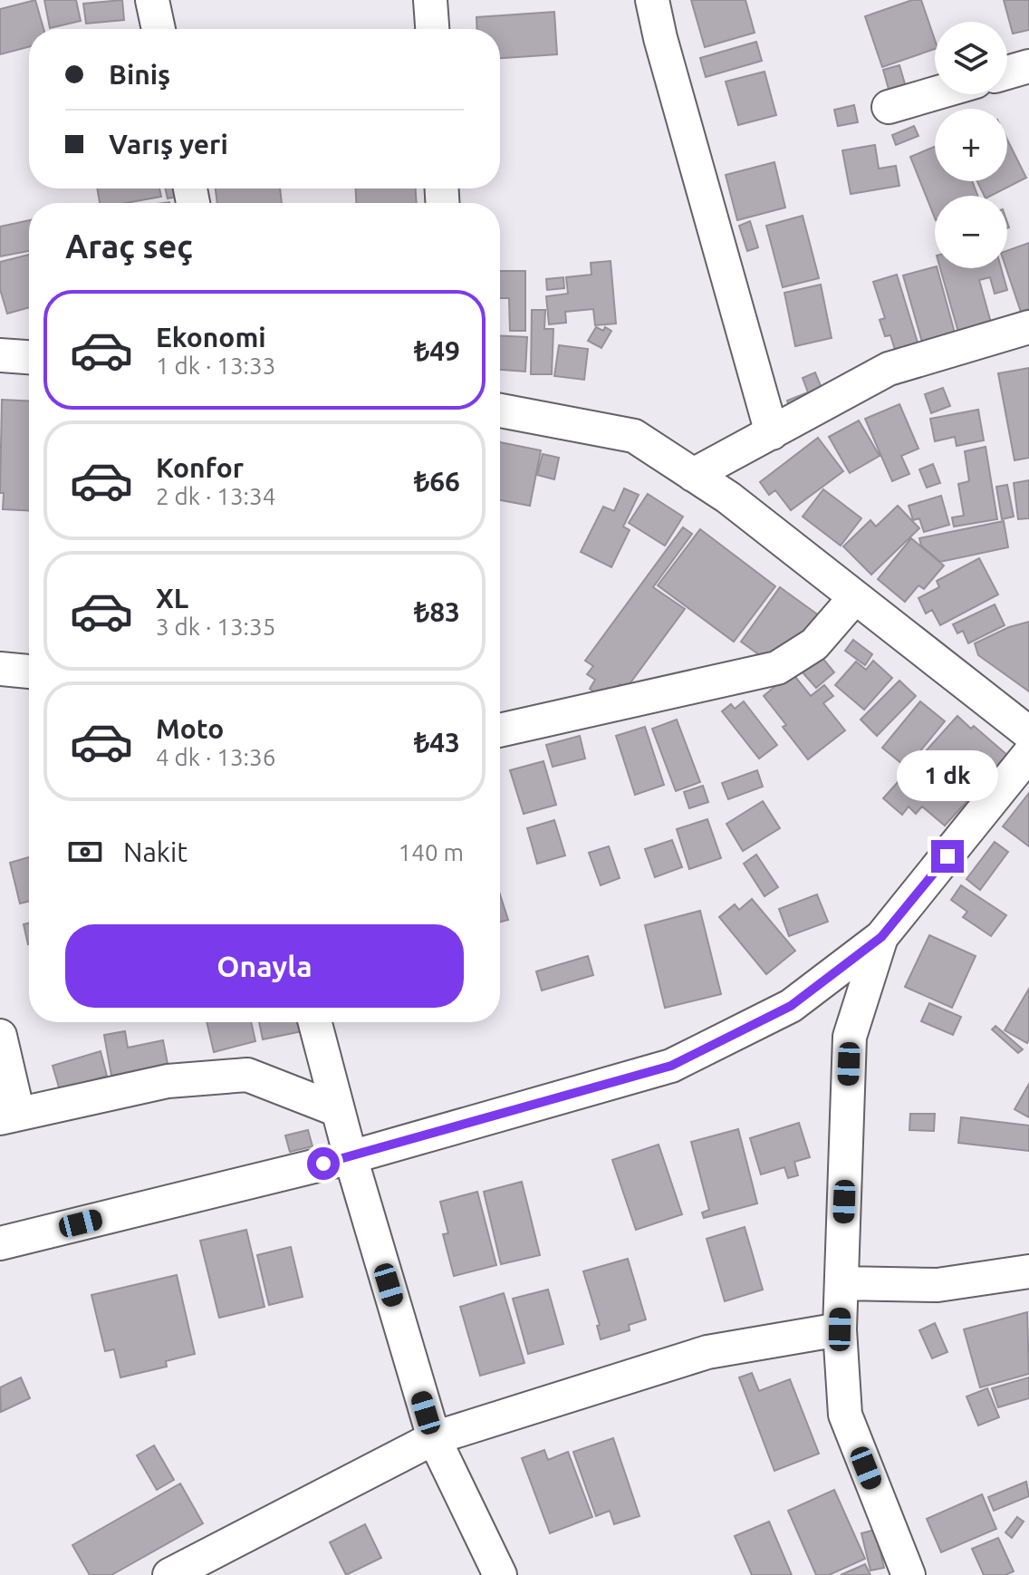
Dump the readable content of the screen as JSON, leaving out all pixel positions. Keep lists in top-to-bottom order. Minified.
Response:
{"page":{"map_buttons":["+","−"],"banner":["Biniş","Varış yeri"],"heading":"Araç seç","list":[{"name":"Ekonomi","note":"1 dk · 13:33","value":"₺49"},{"name":"Konfor","note":"2 dk · 13:34","value":"₺66"},{"name":"XL","note":"3 dk · 13:35","value":"₺83"},{"name":"Moto","note":"4 dk · 13:36","value":"₺43"}],"bubble":"1 dk","pay":["Nakit","140 m"],"buttons":"Onayla"}}
